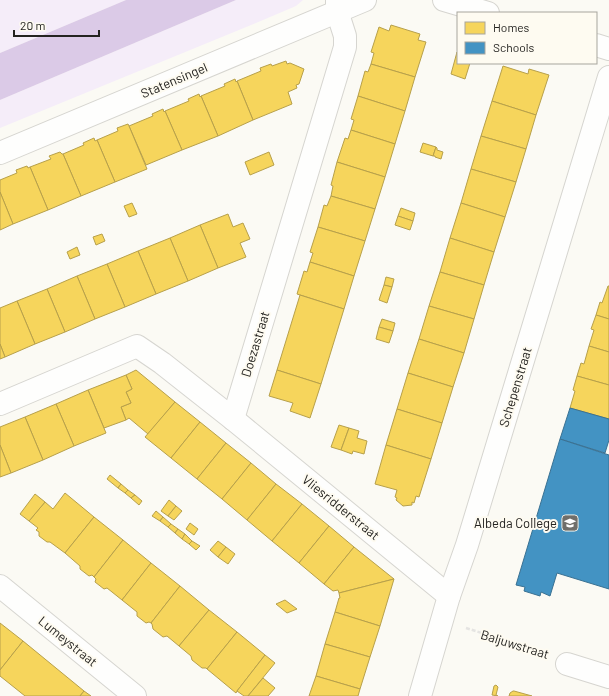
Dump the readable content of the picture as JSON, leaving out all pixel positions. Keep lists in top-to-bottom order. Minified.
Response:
{"streets":{"street":["Statensingel","Doezastraat","Schepenstraat","Vliesridderstraat","Lumeystraat"],"path":["Baljuwstraat"]},"crossings":[["Statensingel","Doezastraat"],["Doezastraat","Vliesridderstraat"],["Schepenstraat","Vliesridderstraat"],["Schepenstraat","Baljuwstraat"]],"places":{"school or university":["Albeda College"]},"legend":["Homes","Schools"],"scale_bar":"20 m"}
